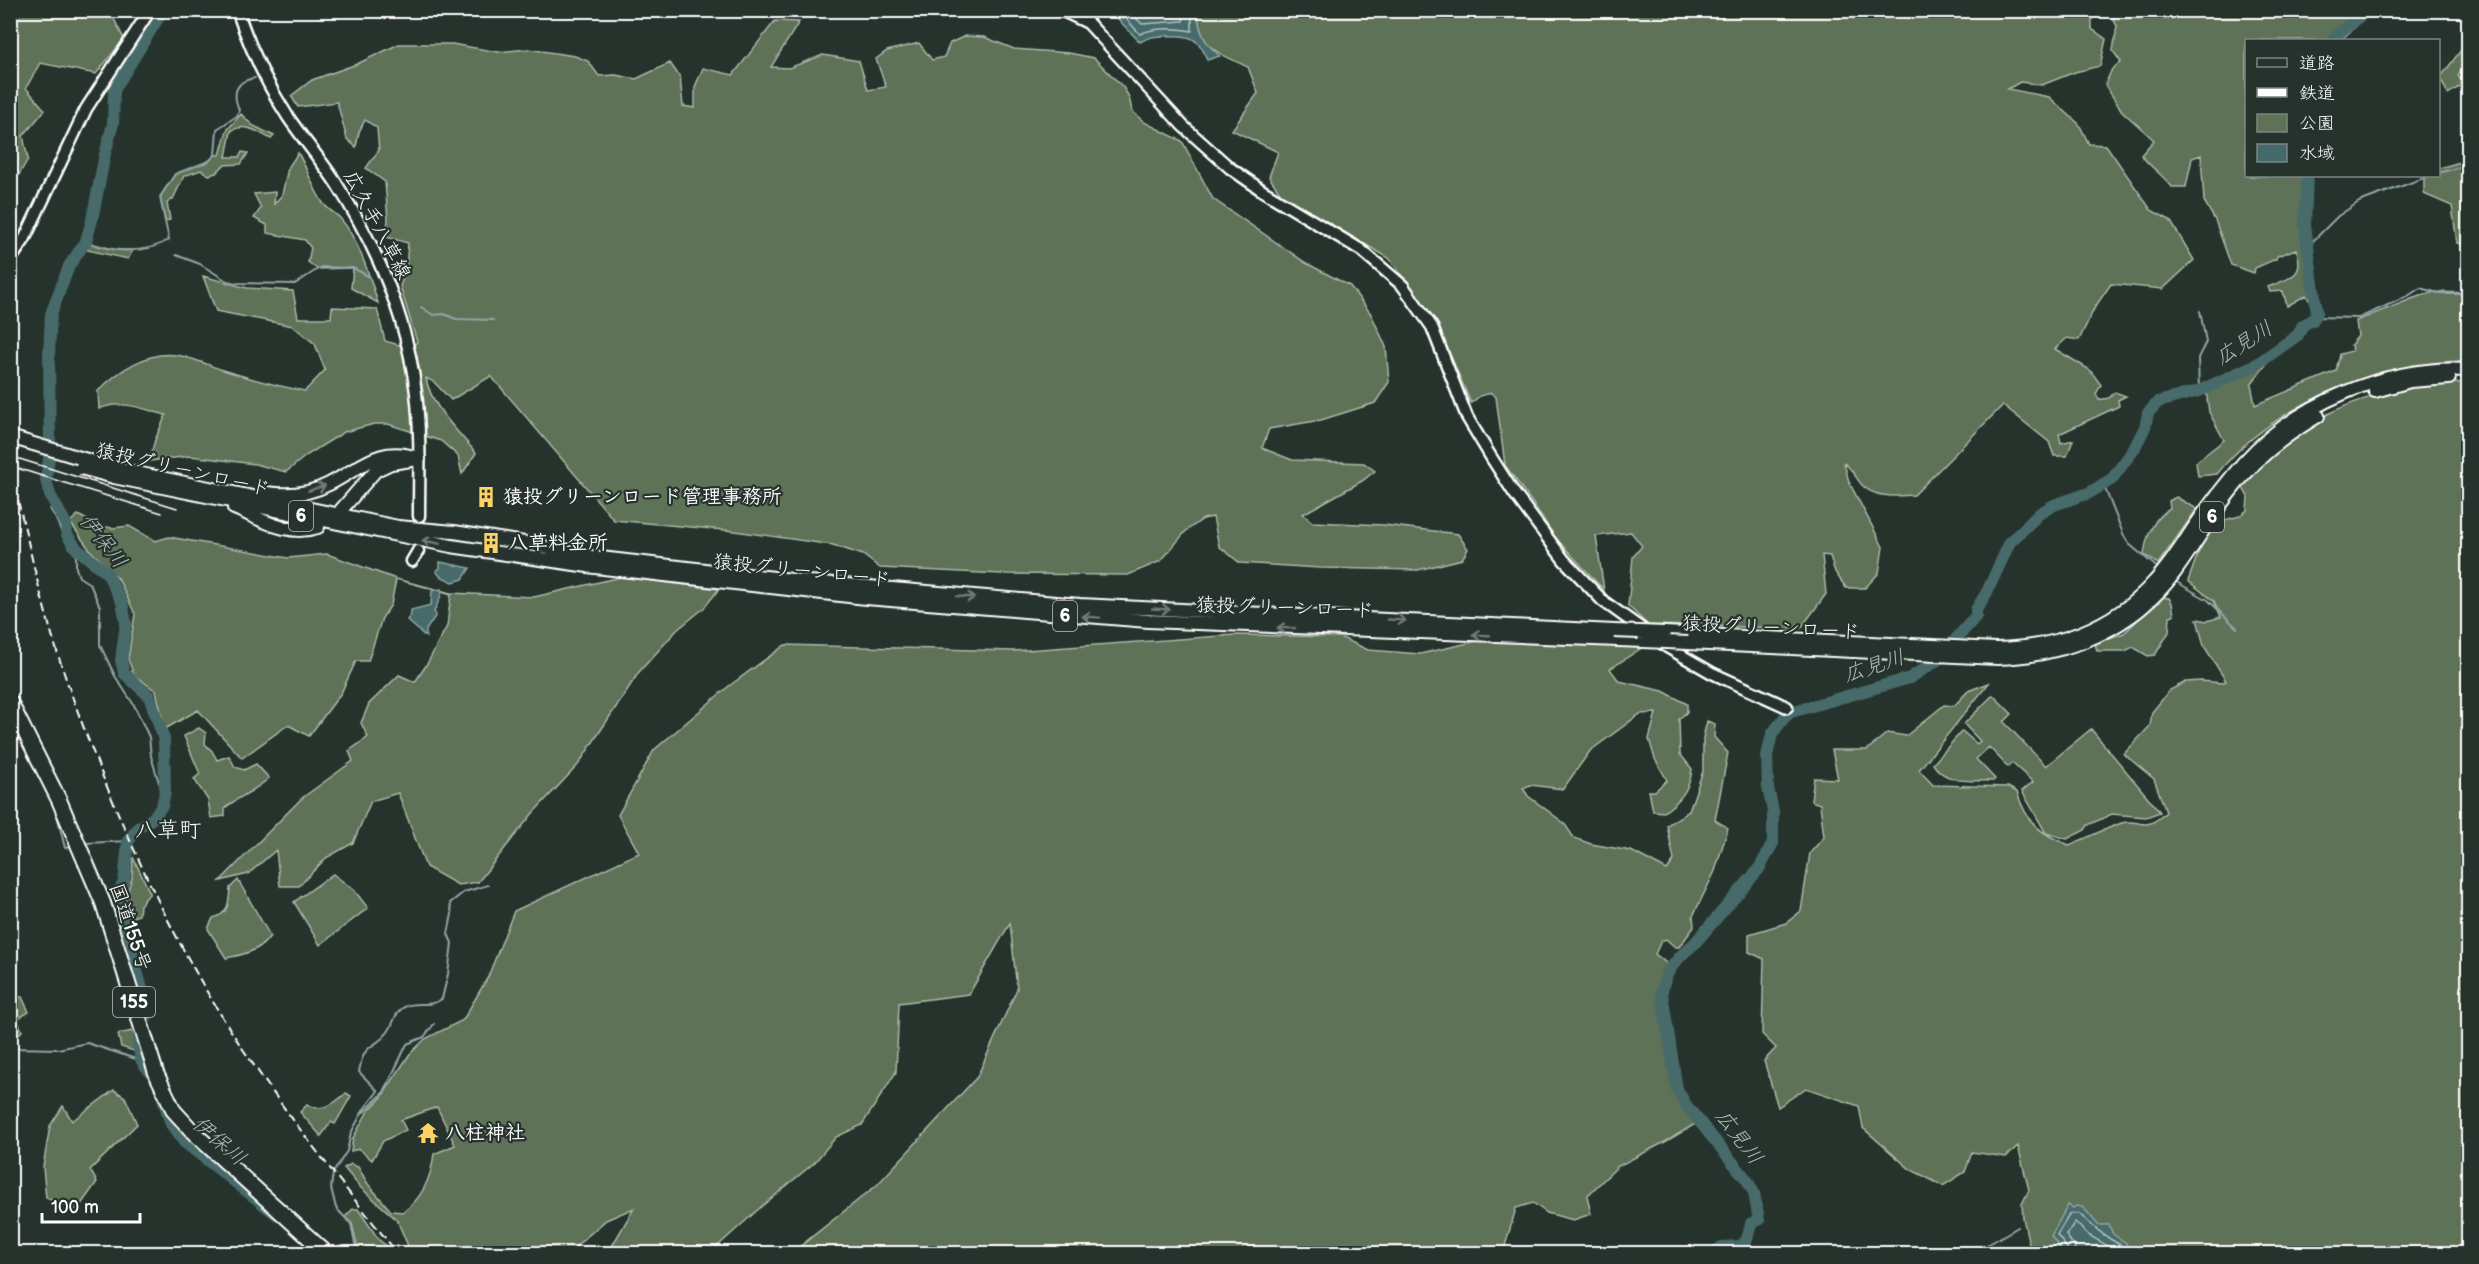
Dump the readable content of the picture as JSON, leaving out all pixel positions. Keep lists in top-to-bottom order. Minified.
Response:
{"streets":{"highway":["国道155号","155"],"main road":["猿投グリーンロード","6"],"street":["広久手八草線"]},"districts":["八草町"],"water":["広見川","伊保川"],"places":{"building":["猿投グリーンロード管理事務所","八草料金所"],"temple":["八柱神社"]},"legend":["道路","鉄道","公園","水域"],"scale_bar":"100 m"}
